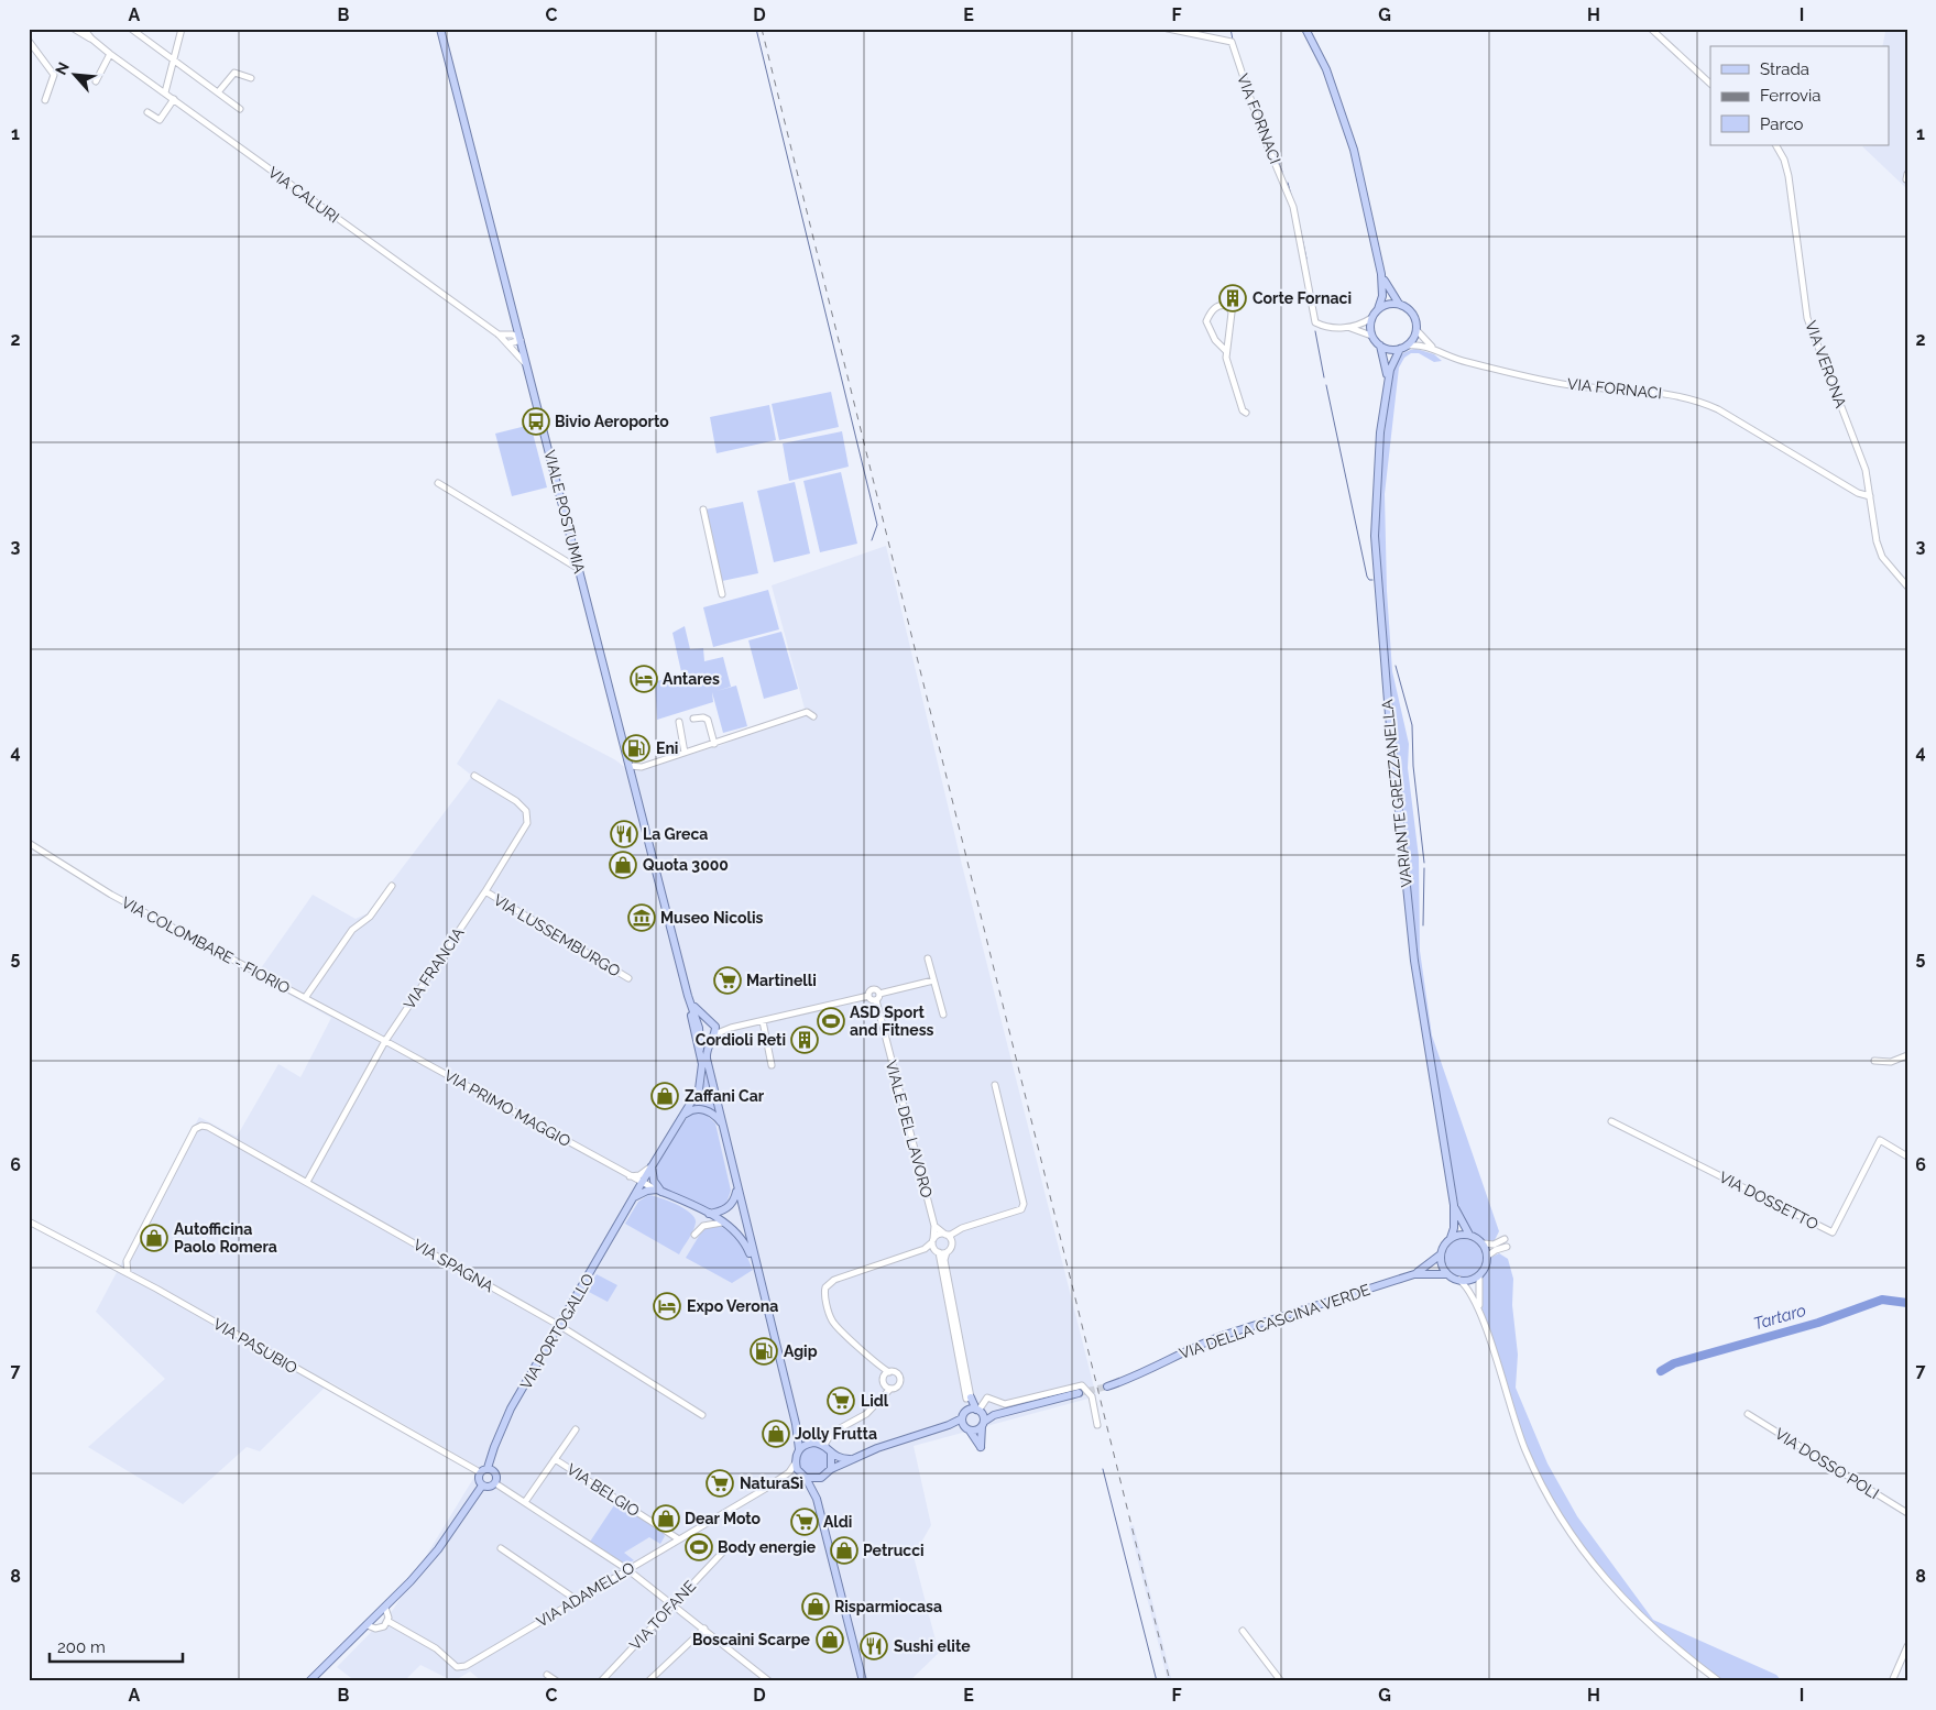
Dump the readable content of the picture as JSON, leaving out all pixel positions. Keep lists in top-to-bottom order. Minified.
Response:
{"streets":{"main road":["VIALE POSTUMIA","VARIANTE GREZZANELLA","VIA PRIMO MAGGIO","VIA DELLA CASCINA VERDE","VIA PORTOGALLO"],"street":["VIA FORNACI","VIA CALURI","VIA VERONA","VIA LUSSEMBURGO","VIA COLOMBARE - FIORIO","VIA FRANCIA","VIALE DEL LAVORO","VIA DOSSETTO","VIA SPAGNA","VIA PASUBIO","VIA DOSSO POLI","VIA BELGIO","VIA ADAMELLO","VIA TOFANE"]},"crossings":[["VIA FORNACI","VIA VERONA"],["VIA FORNACI","VARIANTE GREZZANELLA"],["VIA CALURI","VIALE POSTUMIA"],["VIA LUSSEMBURGO","VIA FRANCIA"],["VIA COLOMBARE - FIORIO","VIA FRANCIA"],["VIA COLOMBARE - FIORIO","VIA PRIMO MAGGIO"],["VIA FRANCIA","VIA PRIMO MAGGIO"],["VIA FRANCIA","VIA SPAGNA"],["VIA PRIMO MAGGIO","VIA PORTOGALLO"],["VIA SPAGNA","VIA PORTOGALLO"],["VIA SPAGNA","VIA PASUBIO"],["VIA PORTOGALLO","VIA PASUBIO"],["VIA BELGIO","VIA ADAMELLO"]],"water":["Tartaro"],"places":{"building":["Corte Fornaci","Cordioli Reti"],"bus stop":["Bivio Aeroporto"],"hotel":["Antares","Expo Verona"],"fuel station":["Eni","Agip"],"restaurant":["La Greca","Sushi elite"],"shop":["Quota 3000","Zaffani Car","Autofficina Paolo Romera","Jolly Frutta","Dear Moto","Petrucci","Risparmiocasa","Boscaini Scarpe"],"museum":["Museo Nicolis"],"supermarket":["Martinelli","Lidl","NaturaSì","Aldi"],"sports":["ASD Sport and Fitness","Body energie"]},"legend":["Strada","Ferrovia","Parco"],"scale_bar":"200 m","north":"top left","grid":{"columns":["A","B","C","D","E","F","G","H","I"],"rows":["1","2","3","4","5","6","7","8"]}}
